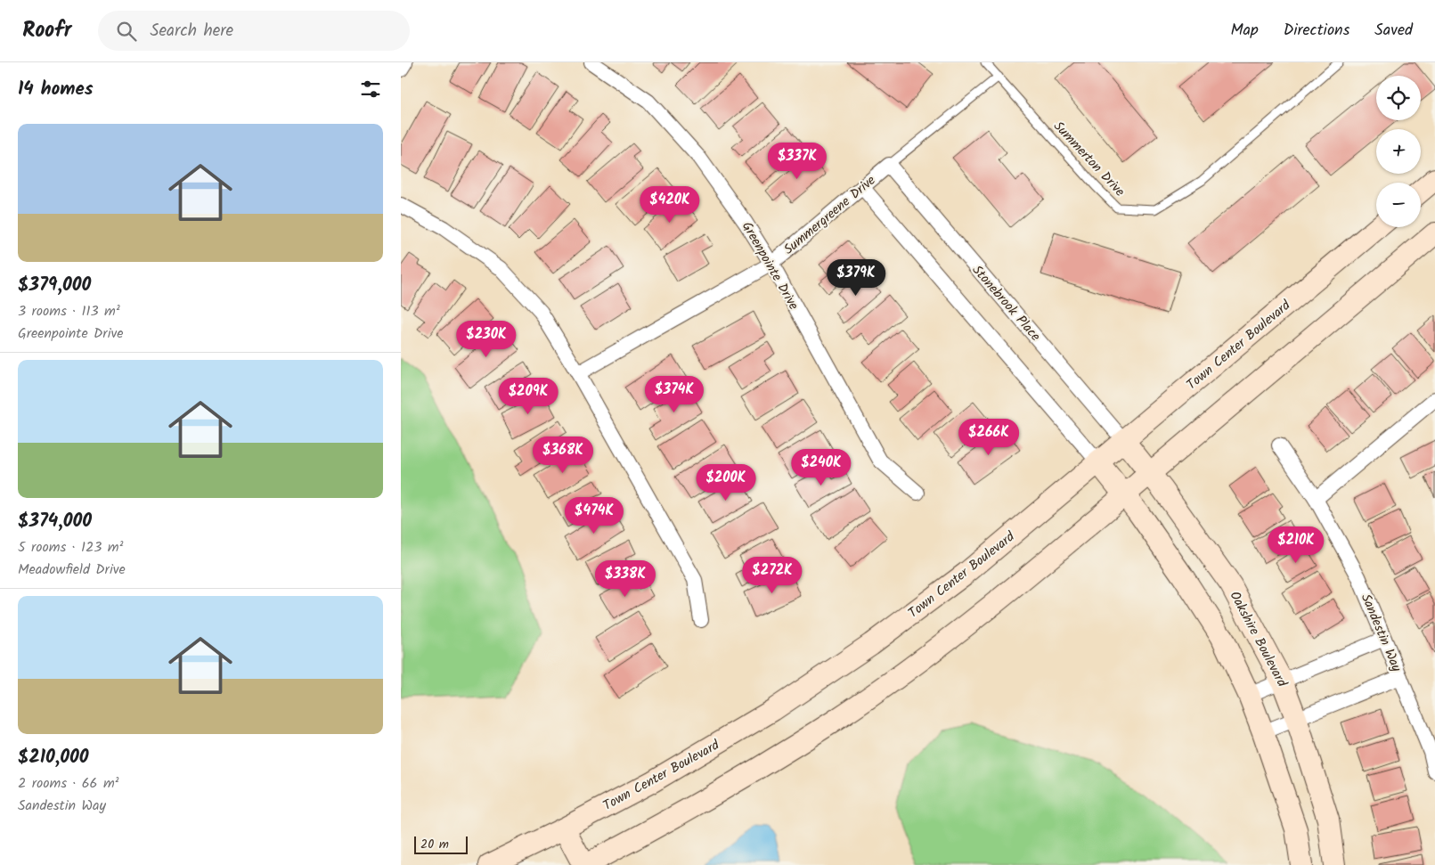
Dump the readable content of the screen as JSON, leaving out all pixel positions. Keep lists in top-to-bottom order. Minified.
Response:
{"streets":{"main road":["Town Center Boulevard","Oakshire Boulevard"],"street":["Summergreene Drive","Greenpointe Drive","Stonebrook Place","Sandestin Way"],"lane":["Summerton Drive"]},"crossings":[["Summerton Drive","Summergreene Drive"],["Summergreene Drive","Greenpointe Drive"],["Summergreene Drive","Stonebrook Place"],["Stonebrook Place","Town Center Boulevard"],["Stonebrook Place","Oakshire Boulevard"],["Town Center Boulevard","Oakshire Boulevard"]],"scale_bar":"20 m","page":{"header":"Roofr","search":"Search here","nav":["Map","Directions","Saved"],"heading":"14 homes","map_buttons":["+","−"],"list":[{"name":"$379,000","note":"3 rooms · 113 m² · Greenpointe Drive"},{"name":"$374,000","note":"5 rooms · 123 m² · Meadowfield Drive"},{"name":"$210,000","note":"2 rooms · 66 m² · Sandestin Way"}],"price":["$337K","$420K","$379K","$230K","$374K","$209K","$266K","$368K","$240K","$200K","$474K","$210K","$272K","$338K"],"scale":"20 m"}}
